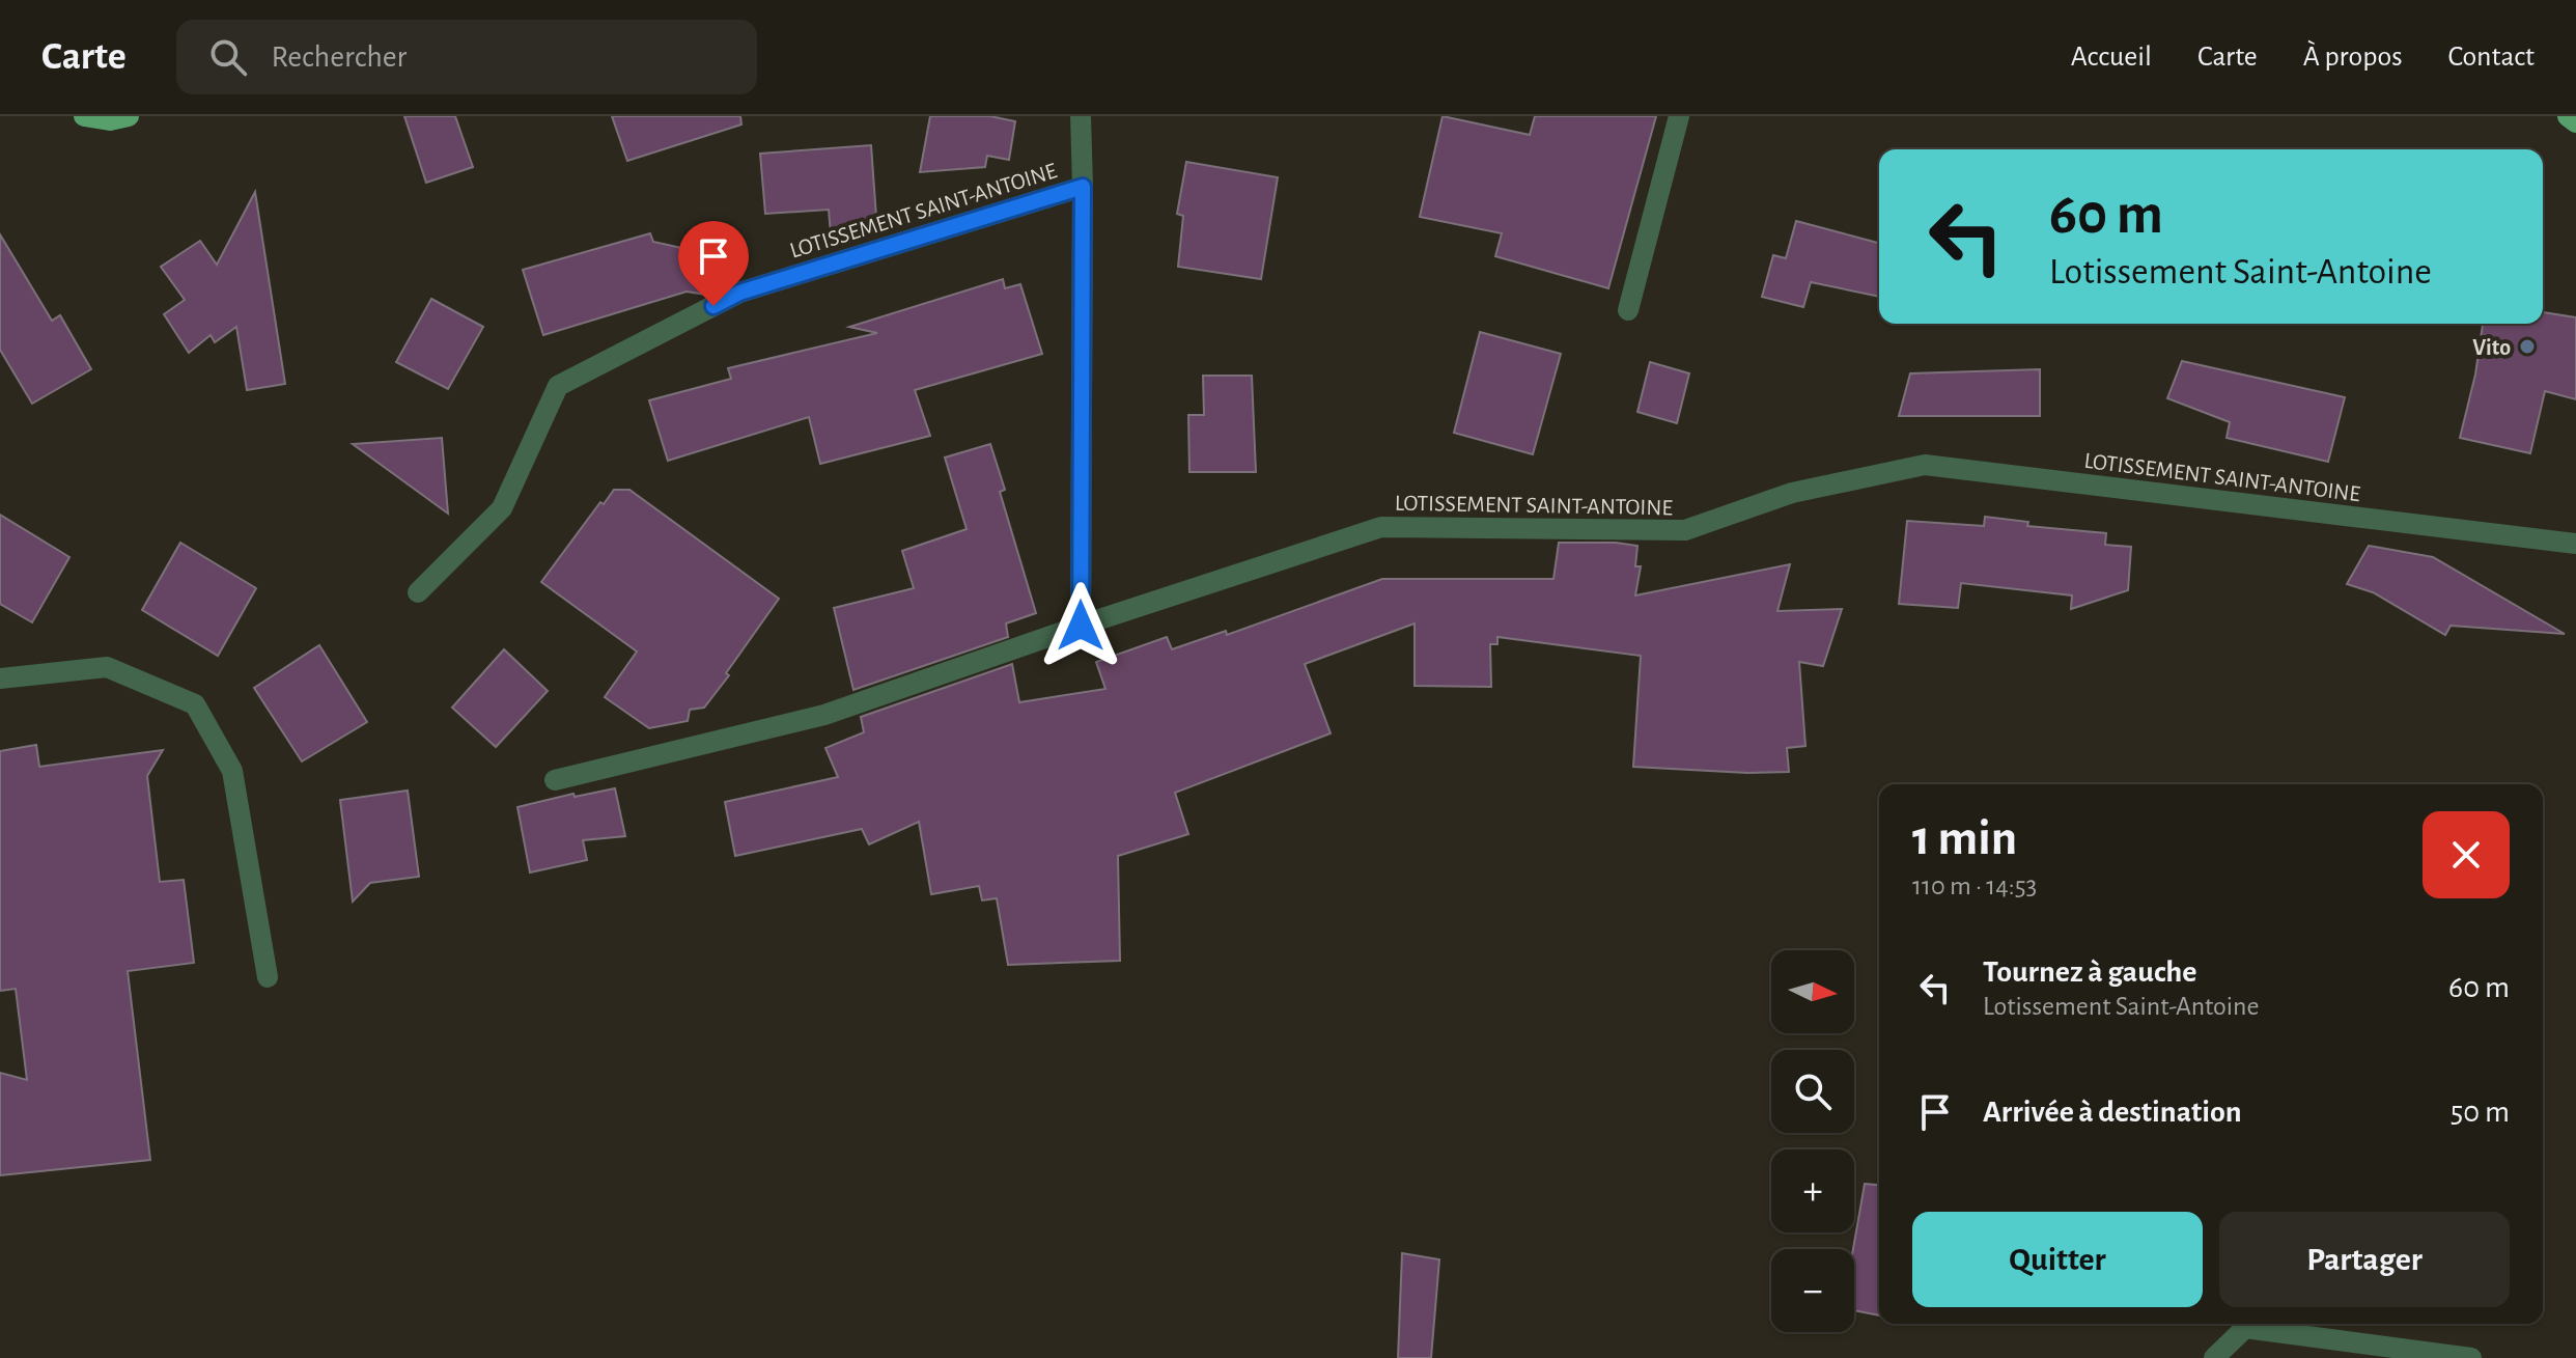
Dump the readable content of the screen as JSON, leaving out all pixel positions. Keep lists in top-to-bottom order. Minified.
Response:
{"streets":{"street":["LOTISSEMENT SAINT-ANTOINE"]},"places":["Vito"],"north":"right","page":{"header":"Carte","search":"Rechercher","nav":["Accueil","Carte","À propos","Contact"],"turn":["60 m","Lotissement Saint-Antoine"],"heading":["1 min","110 m · 14:53"],"list":[{"name":"Tournez à gauche","note":"Lotissement Saint-Antoine","value":"60 m"},{"name":"Arrivée à destination","value":"50 m"}],"map_buttons":["+","−"],"buttons":["Quitter","Partager"]}}
